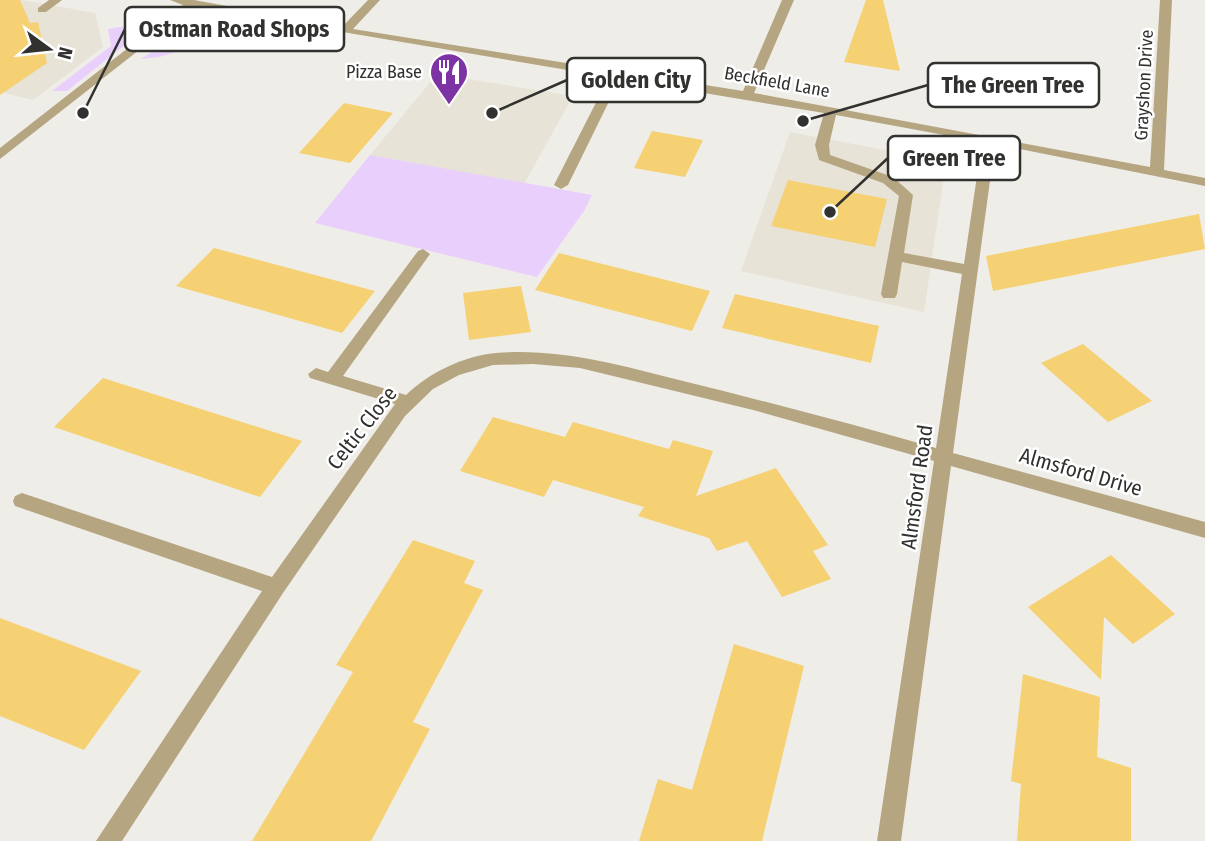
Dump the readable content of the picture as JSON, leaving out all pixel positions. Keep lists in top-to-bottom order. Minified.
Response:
{"streets":{"street":["Beckfield Lane","Grayshon Drive","Celtic Close","Almsford Drive","Almsford Road"]},"crossings":[["Beckfield Lane","Grayshon Drive"],["Beckfield Lane","Almsford Road"],["Celtic Close","Almsford Drive"],["Celtic Close","Almsford Road"],["Almsford Drive","Almsford Road"]],"places":{"restaurant":["Pizza Base"],"other":["Ostman Road Shops","Golden City","The Green Tree","Green Tree"]},"north":"right"}
